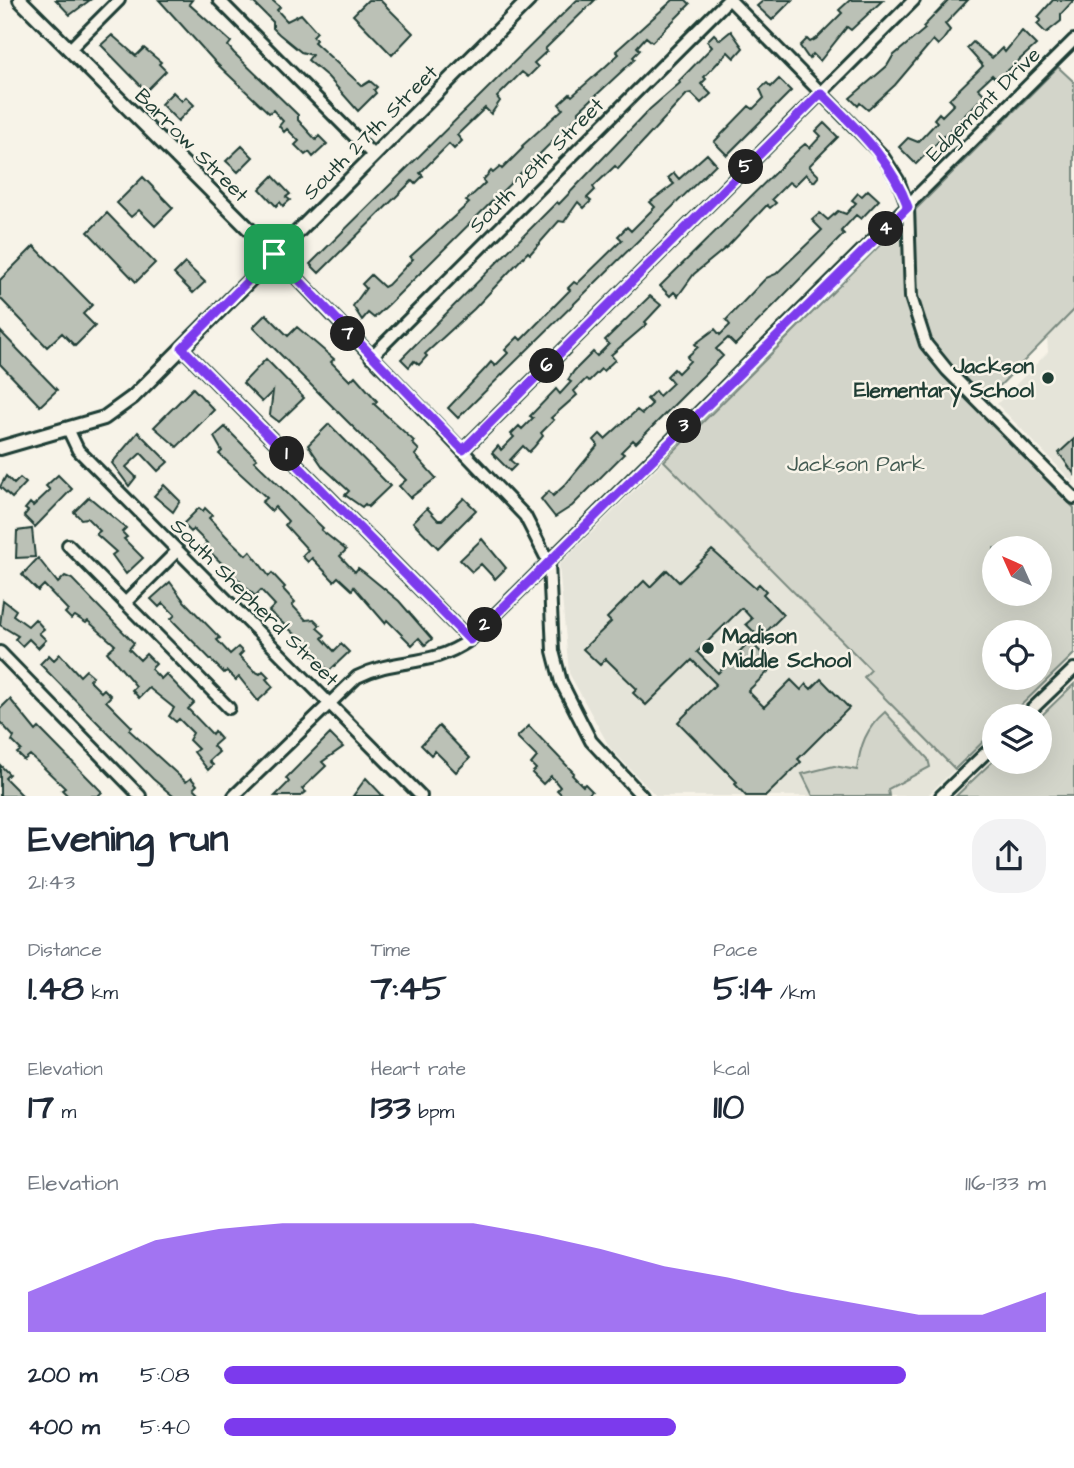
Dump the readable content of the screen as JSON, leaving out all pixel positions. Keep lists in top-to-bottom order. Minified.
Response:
{"streets":{"main road":["South 27th Street","Barrow Street"],"street":["Edgemont Drive","South 28th Street","South Shepherd Street"]},"crossings":[["Edgemont Drive","Barrow Street"],["Edgemont Drive","South Shepherd Street"],["South 27th Street","Barrow Street"],["South 27th Street","South Shepherd Street"],["Barrow Street","South 28th Street"]],"parks":["Jackson Park"],"places":["Jackson Elementary School","Madison Middle School"],"north":"top left","page":{"pins":["5","4","7","6","3","1","2"],"heading":["Evening run","21:43"],"stats":[["Distance","1.48 km"],["Time","7:45"],["Pace","5:14 /km"],["Elevation","17 m"],["Heart rate","133 bpm"],["kcal","110"]],"chart":["Elevation","116–133 m"],"list":[{"name":"200 m","note":"5:08"},{"name":"400 m","note":"5:40"}]}}
